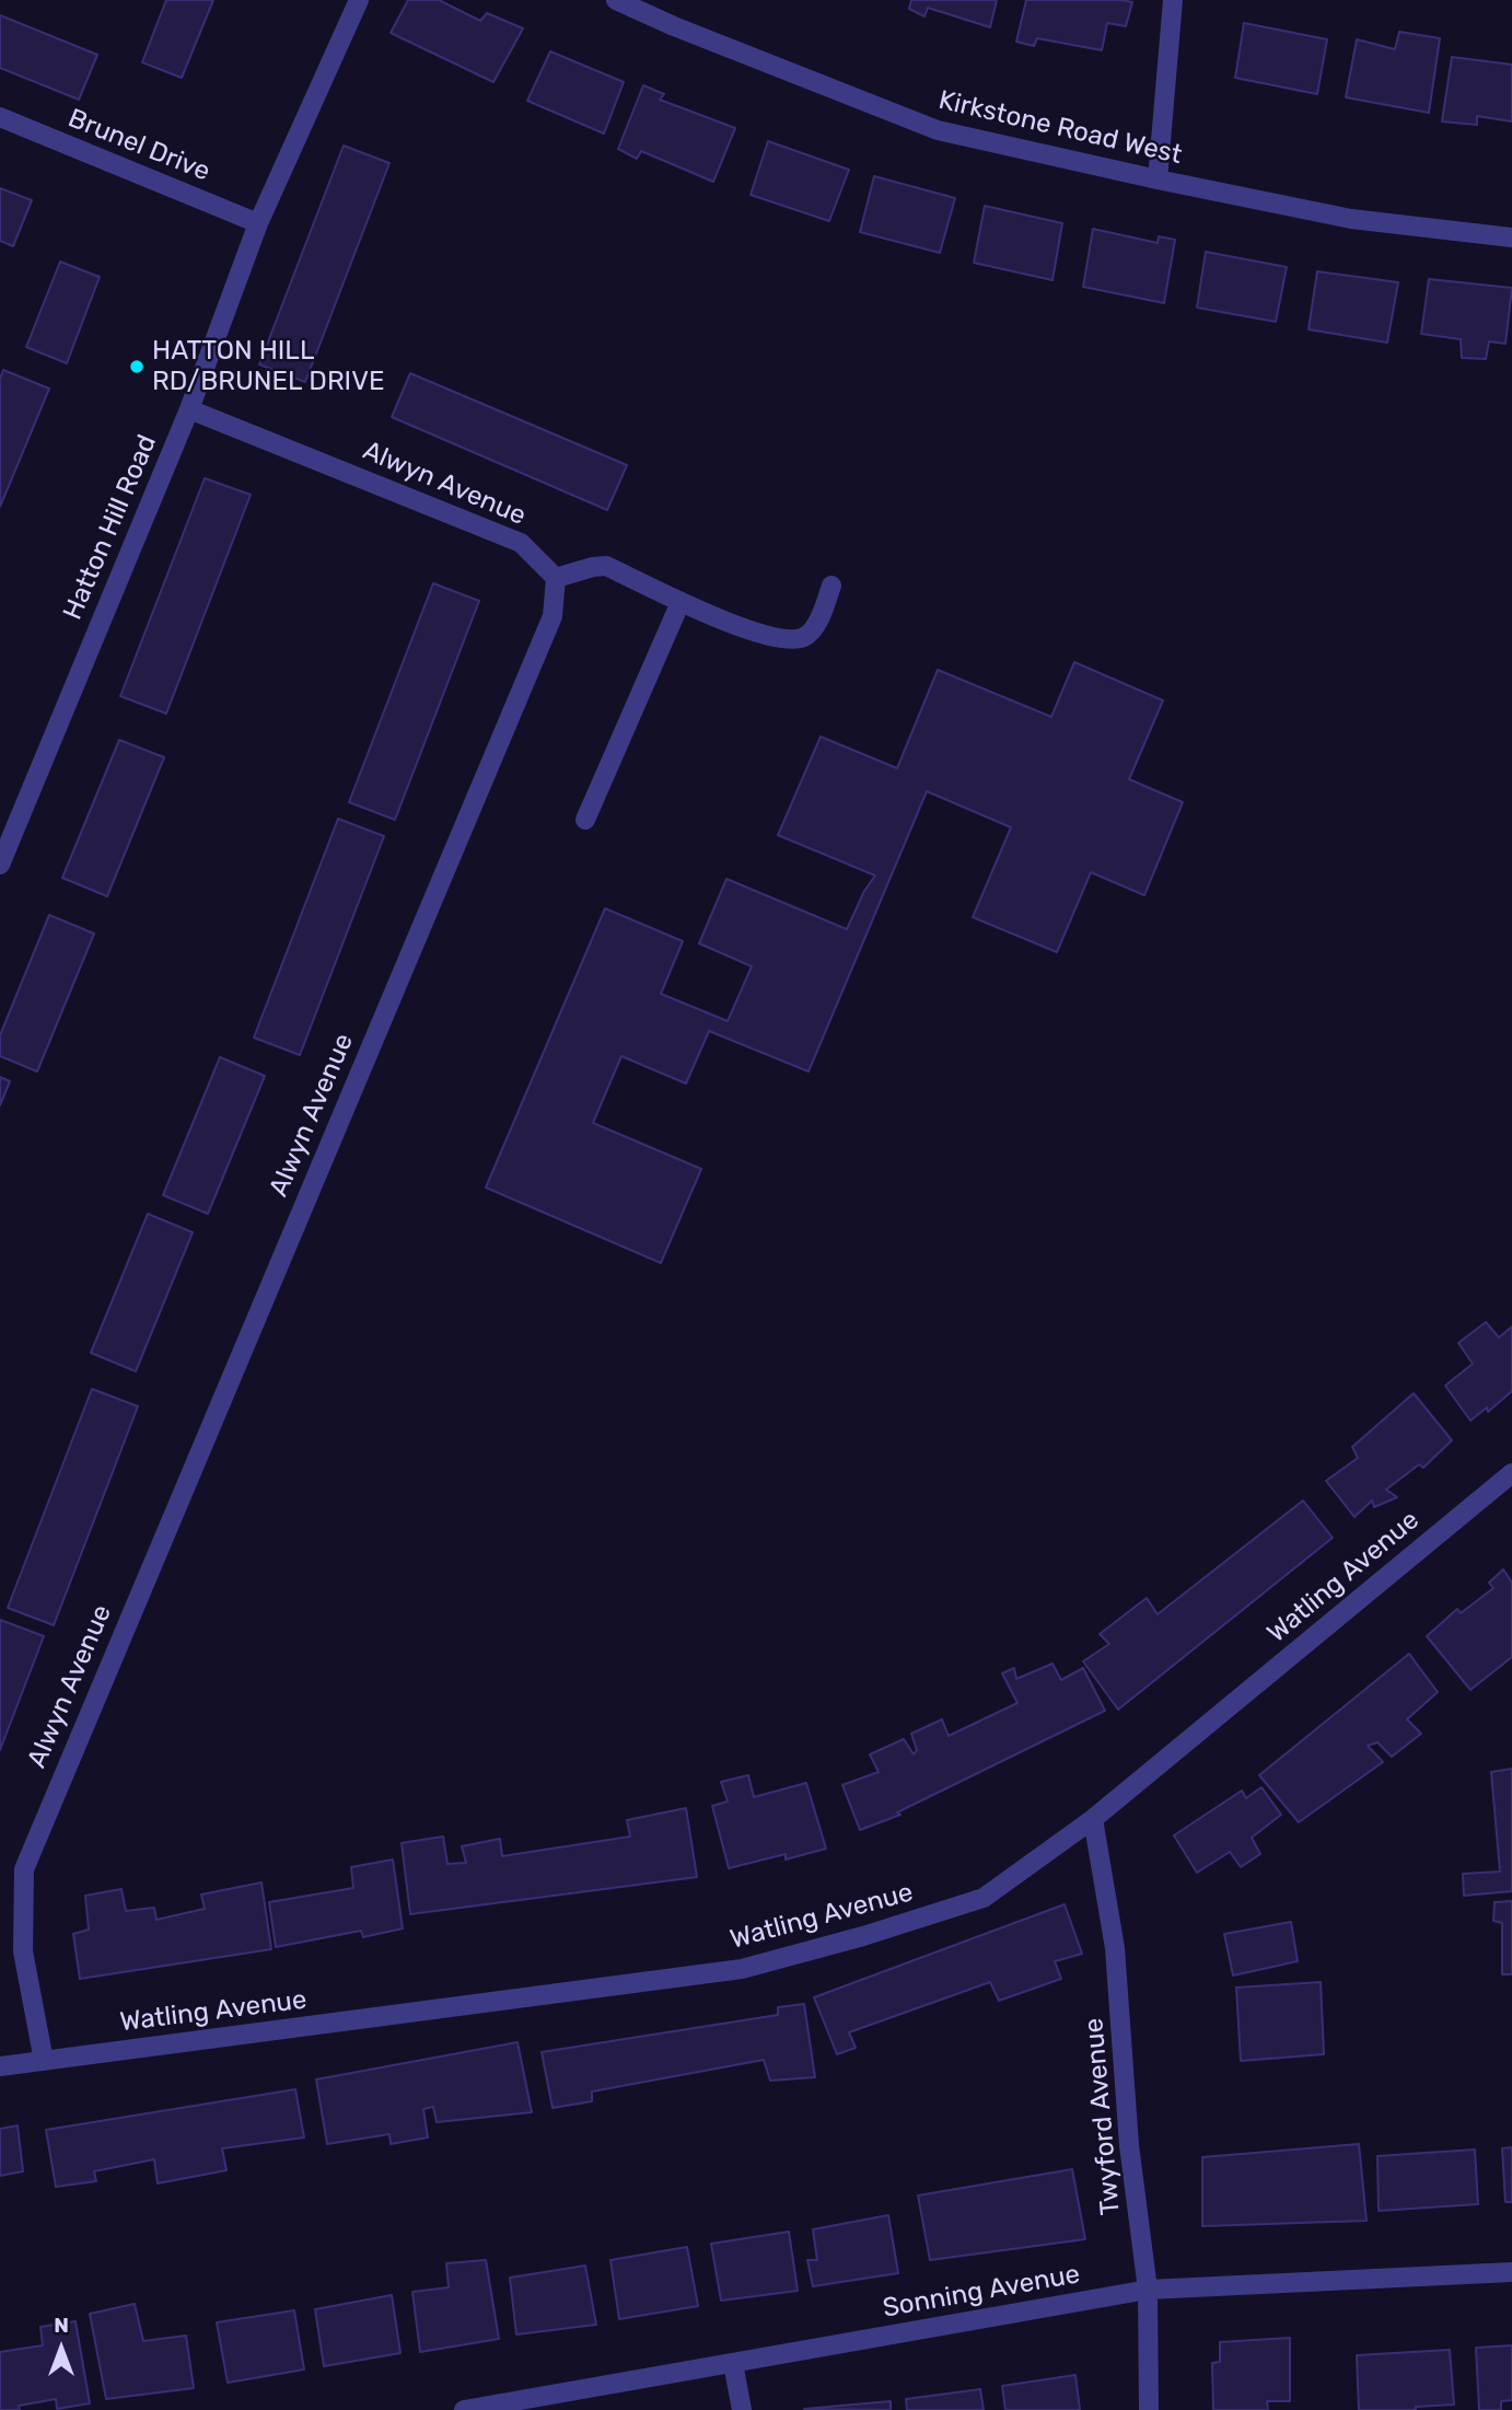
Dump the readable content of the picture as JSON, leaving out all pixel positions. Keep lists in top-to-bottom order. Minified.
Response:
{"streets":{"street":["Kirkstone Road West","Brunel Drive","Alwyn Avenue","Hatton Hill Road","Watling Avenue","Twyford Avenue","Sonning Avenue"]},"crossings":[["Brunel Drive","Hatton Hill Road"],["Alwyn Avenue","Hatton Hill Road"],["Alwyn Avenue","Watling Avenue"],["Watling Avenue","Twyford Avenue"],["Twyford Avenue","Sonning Avenue"]],"places":["HATTON HILL RD/BRUNEL DRIVE"],"north":"top"}
